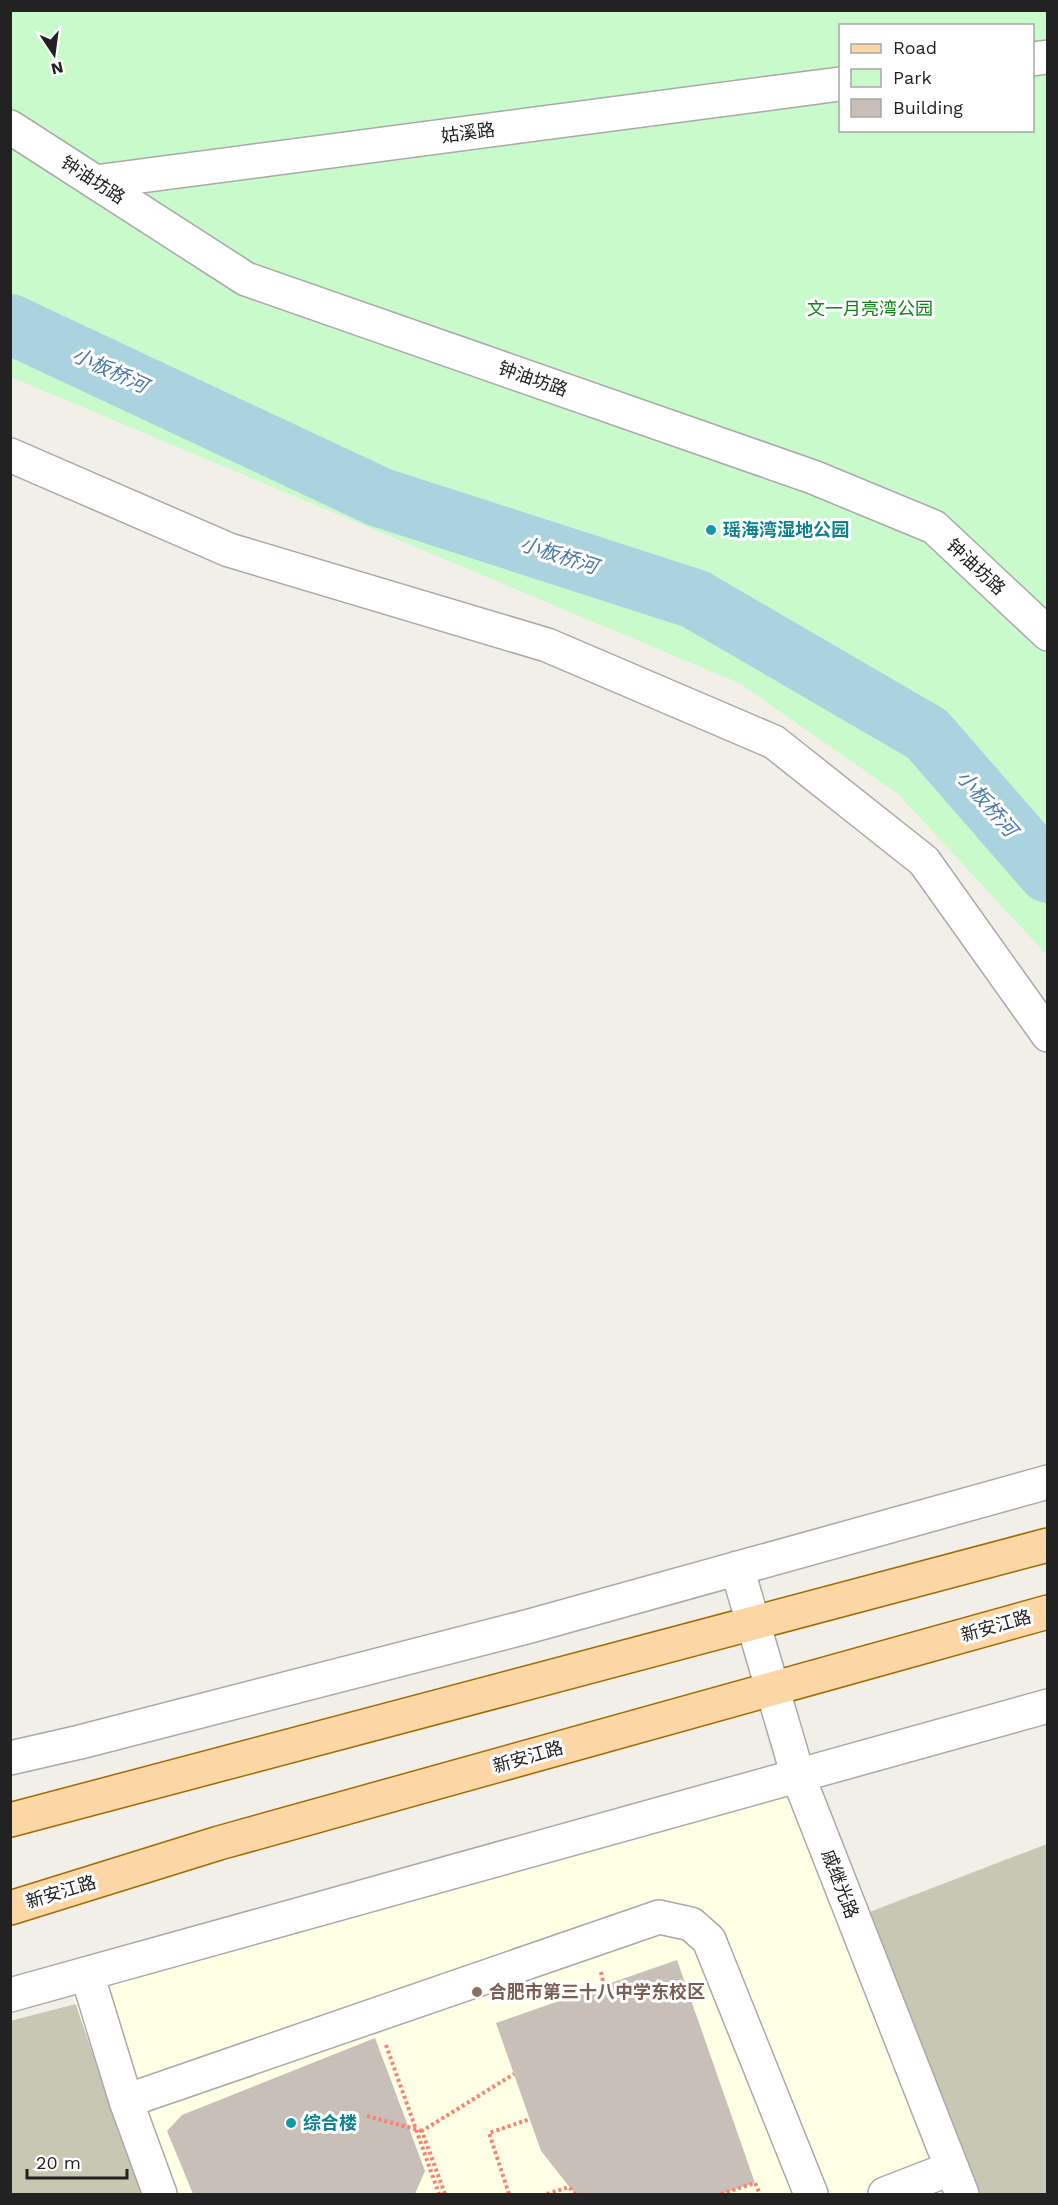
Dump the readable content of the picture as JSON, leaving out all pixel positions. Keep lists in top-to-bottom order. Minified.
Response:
{"streets":{"main road":["新安江路"],"street":["姑溪路","钟油坊路","戚继光路"]},"crossings":[["姑溪路","钟油坊路"],["新安江路","戚继光路"]],"water":["小板桥河"],"parks":["文一月亮湾公园"],"places":["瑶海湾湿地公园","合肥市第三十八中学东校区","综合楼"],"legend":["Road","Park","Building"],"scale_bar":"20 m","north":"bottom"}
